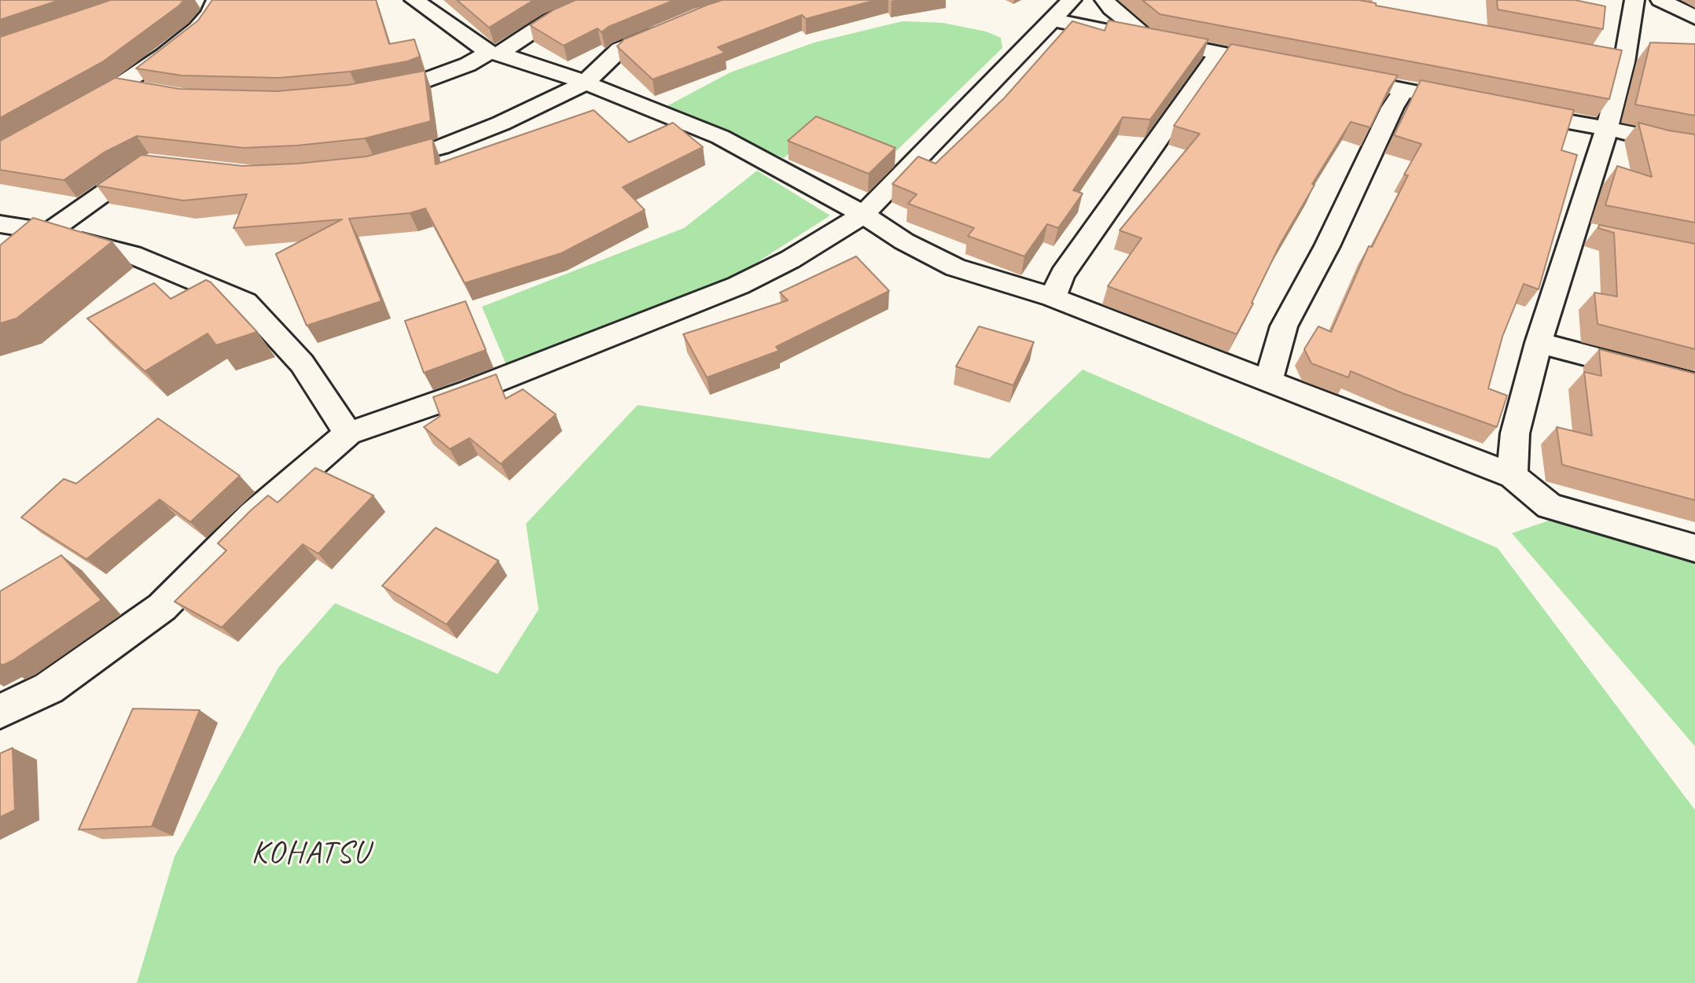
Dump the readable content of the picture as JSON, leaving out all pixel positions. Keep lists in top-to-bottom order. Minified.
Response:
{"districts":["KOHATSU"]}
